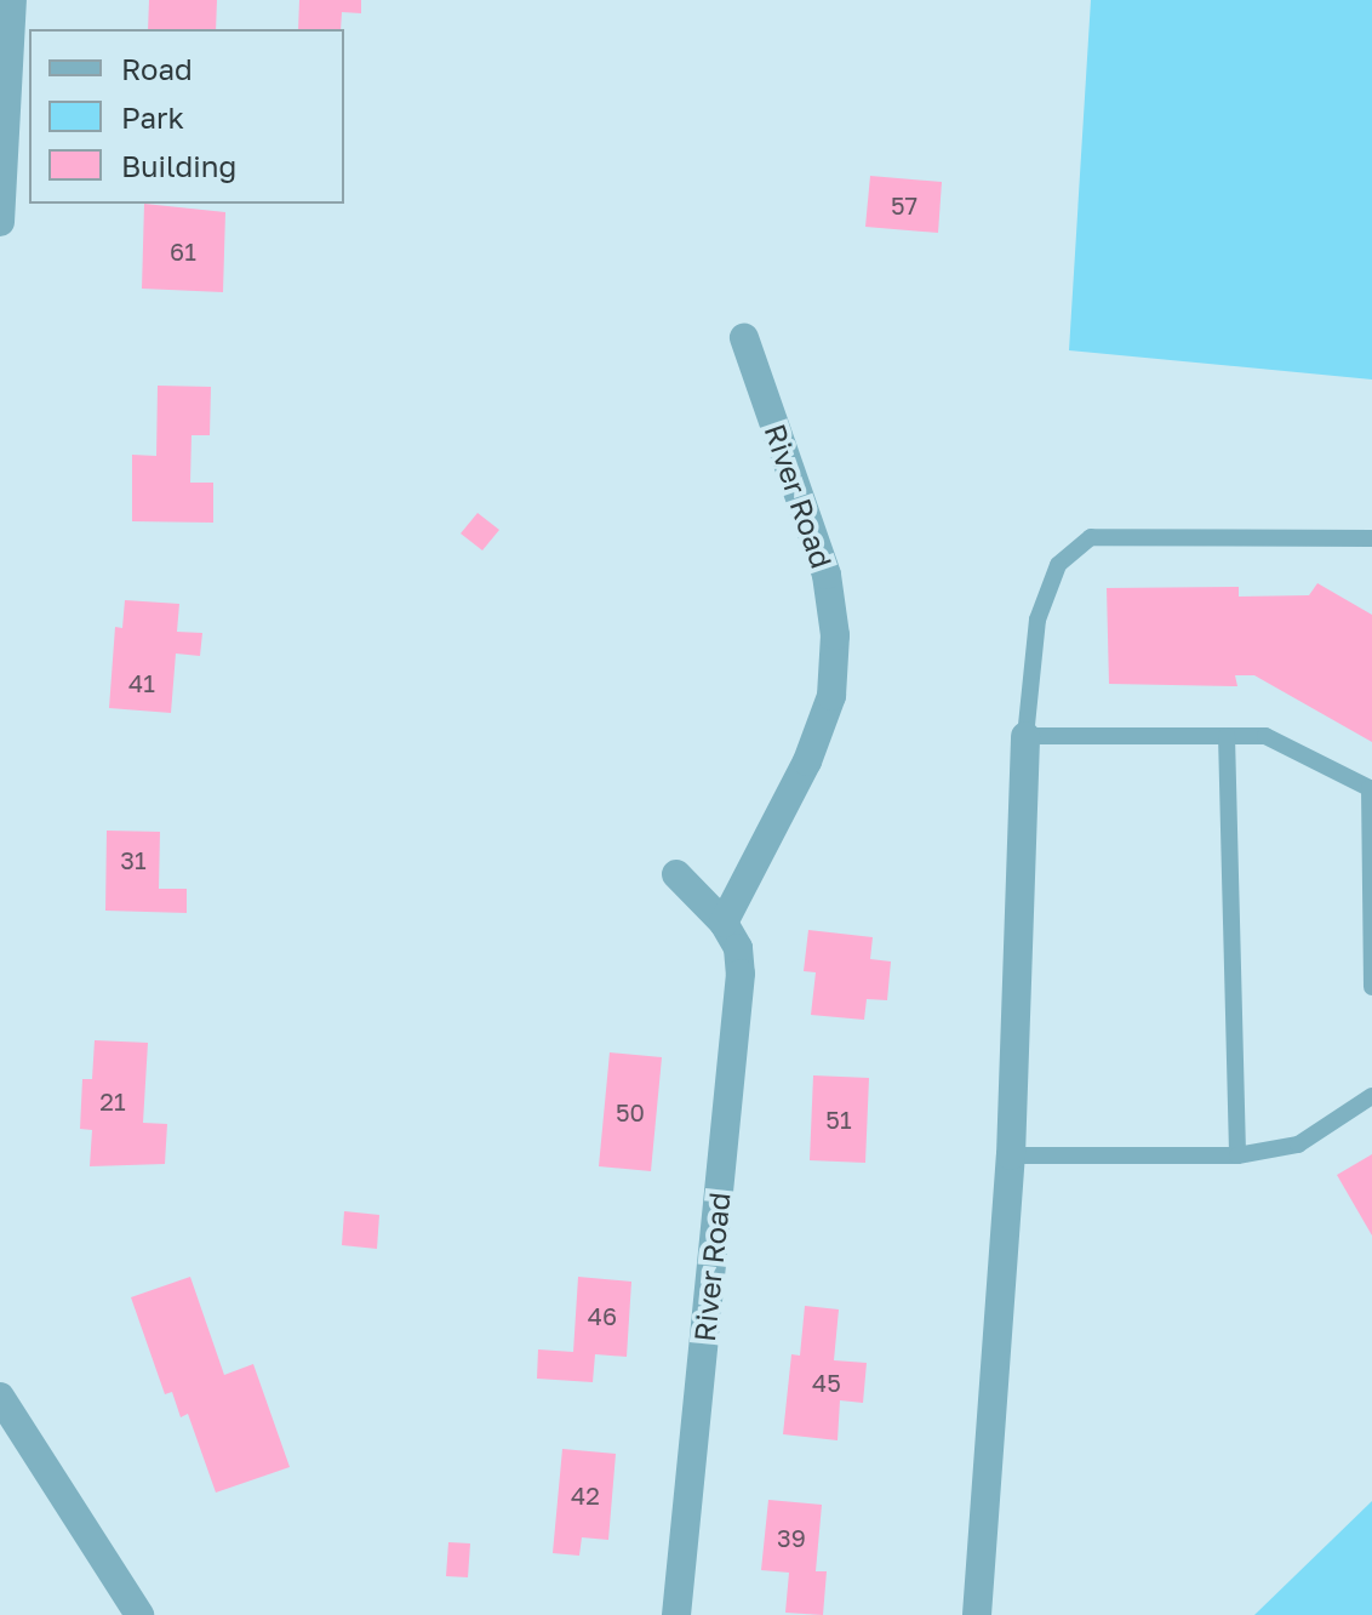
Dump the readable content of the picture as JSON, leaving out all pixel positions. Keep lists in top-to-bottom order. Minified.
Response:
{"streets":{"street":["River Road"]},"house_numbers":["57","61","41","31","21","50","51","46","45","42","39"],"legend":["Road","Park","Building"]}
